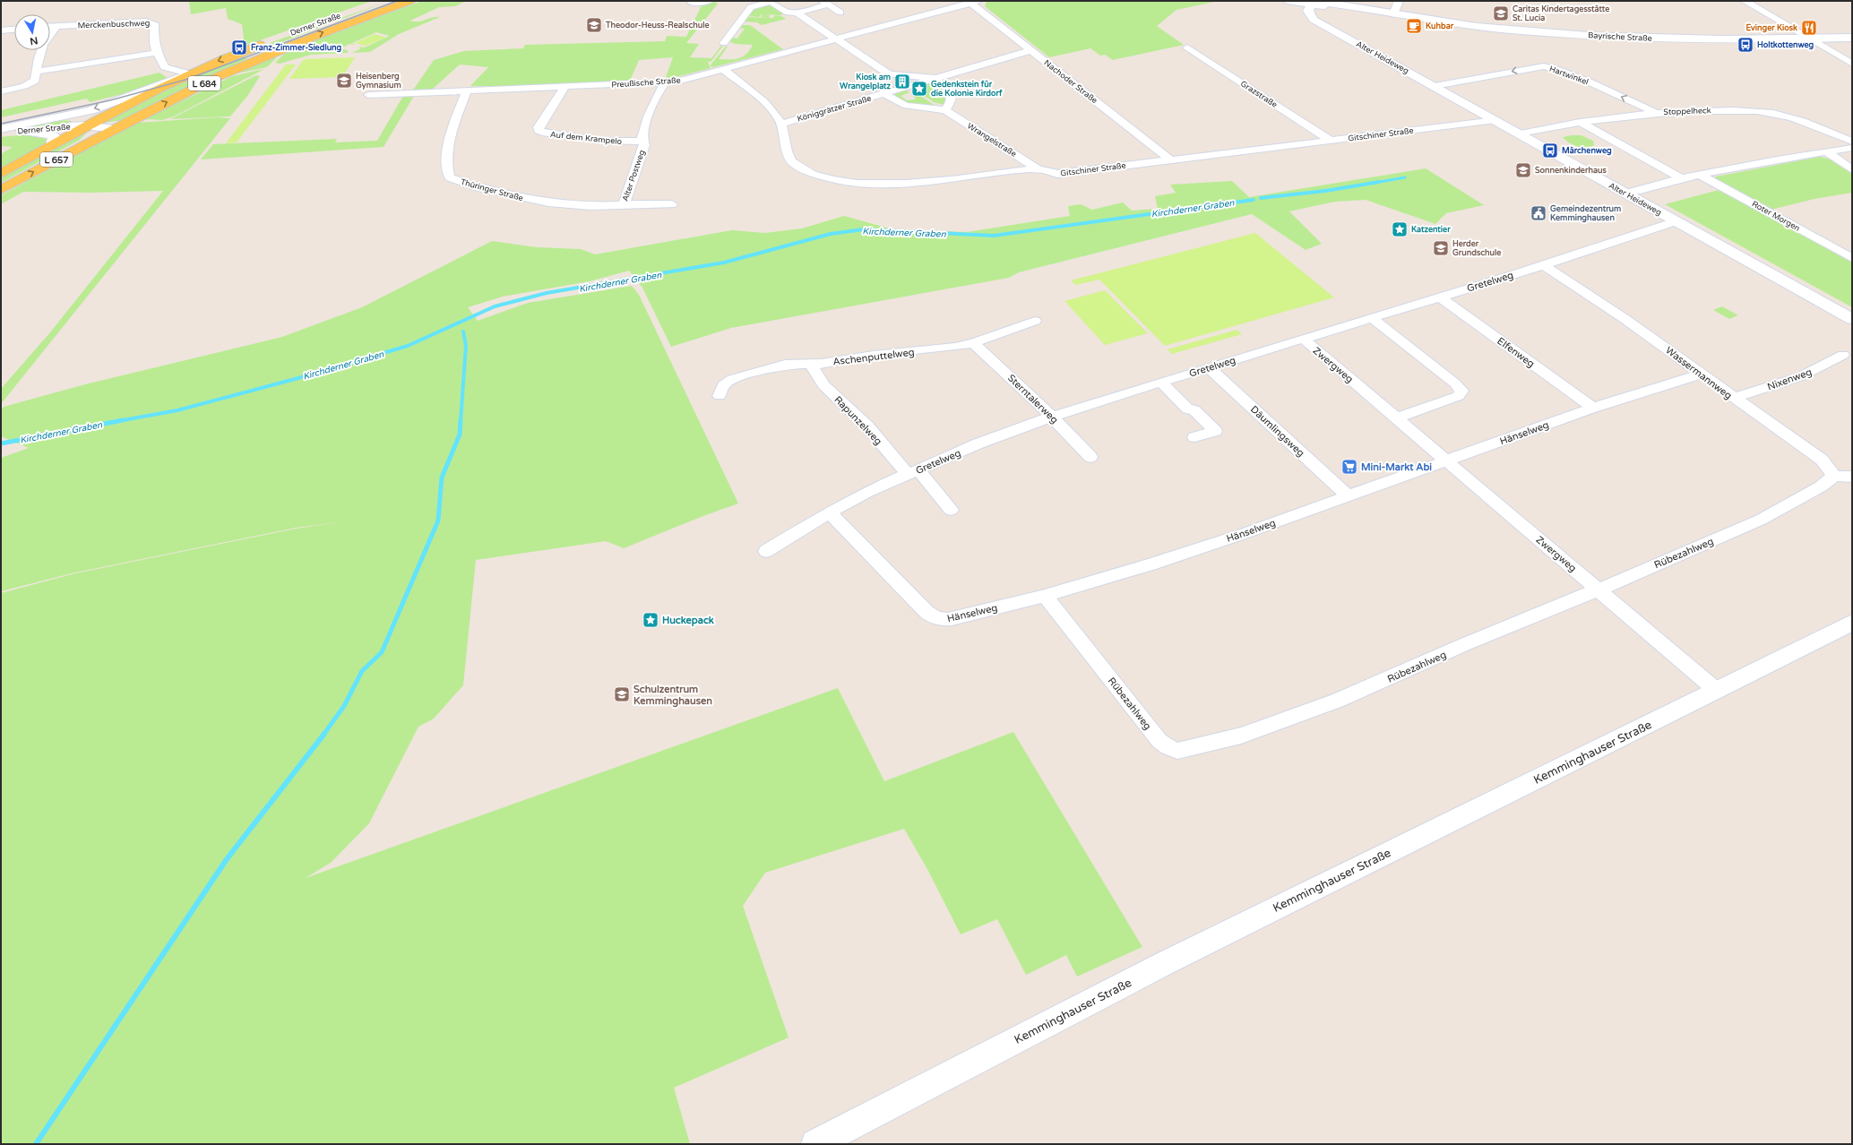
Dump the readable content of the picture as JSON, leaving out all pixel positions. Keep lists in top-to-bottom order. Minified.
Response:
{"streets":{"main road":["Derner Straße","L 684","L 657"],"street":["Merckenbuschweg","Bayrische Straße","Alter Heideweg","Hartwinkel","Nachoder Straße","Preußische Straße","Grazstraße","Königgrätzer Straße","Stoppelheck","Gitschiner Straße","Auf dem Krampelo","Wrangelstraße","Alter Postweg","Thüringer Straße","Roter Morgen","Gretelweg","Elfenweg","Aschenputtelweg","Zwergweg","Wassermannweg","Nixenweg","Sterntalerweg","Rapunzelweg","Däumlingsweg","Hänselweg","Rübezahlweg","Kemminghauser Straße"]},"crossings":[["Merckenbuschweg","L 684"],["Merckenbuschweg","L 657"],["Derner Straße","L 684"],["Derner Straße","L 657"],["Bayrische Straße","Alter Heideweg"],["Alter Heideweg","Hartwinkel"],["Alter Heideweg","Stoppelheck"],["Alter Heideweg","Gitschiner Straße"],["Alter Heideweg","Gretelweg"],["Hartwinkel","Stoppelheck"],["Nachoder Straße","Preußische Straße"],["Nachoder Straße","Königgrätzer Straße"],["Nachoder Straße","Gitschiner Straße"],["Preußische Straße","Gitschiner Straße"],["Preußische Straße","Auf dem Krampelo"],["Preußische Straße","Alter Postweg"],["Preußische Straße","Thüringer Straße"],["L 684","L 657"],["Grazstraße","Gitschiner Straße"],["Königgrätzer Straße","Gitschiner Straße"],["Königgrätzer Straße","Wrangelstraße"],["Gitschiner Straße","Wrangelstraße"],["Auf dem Krampelo","Alter Postweg"],["Alter Postweg","Thüringer Straße"],["Gretelweg","Elfenweg"],["Gretelweg","Zwergweg"],["Gretelweg","Wassermannweg"],["Gretelweg","Sterntalerweg"],["Gretelweg","Rapunzelweg"],["Gretelweg","Däumlingsweg"],["Gretelweg","Hänselweg"],["Elfenweg","Hänselweg"],["Aschenputtelweg","Sterntalerweg"],["Aschenputtelweg","Rapunzelweg"],["Zwergweg","Hänselweg"],["Zwergweg","Rübezahlweg"],["Zwergweg","Kemminghauser Straße"],["Wassermannweg","Nixenweg"],["Wassermannweg","Hänselweg"],["Wassermannweg","Rübezahlweg"],["Däumlingsweg","Hänselweg"],["Hänselweg","Rübezahlweg"]],"one_way":["Hartwinkel"],"water":["Kirchderner Graben"],"places":{"school or university":["Caritas Kindertagesstätte St. Lucia","Theodor-Heuss-Realschule","Heisenberg Gymnasium","Sonnenkinderhaus","Herder Grundschule","Schulzentrum Kemminghausen"],"cafe":["Kuhbar"],"restaurant":["Evinger Kiosk"],"bus stop":["Holtkottenweg","Franz-Zimmer-Siedlung","Märchenweg"],"building":["Kiosk am Wrangelplatz"],"place":["Gedenkstein für die Kolonie Kirdorf","Katzentier","Huckepack"],"public building":["Gemeindezentrum Kemminghausen"],"supermarket":["Mini-Markt Abi"]},"north":"bottom"}
